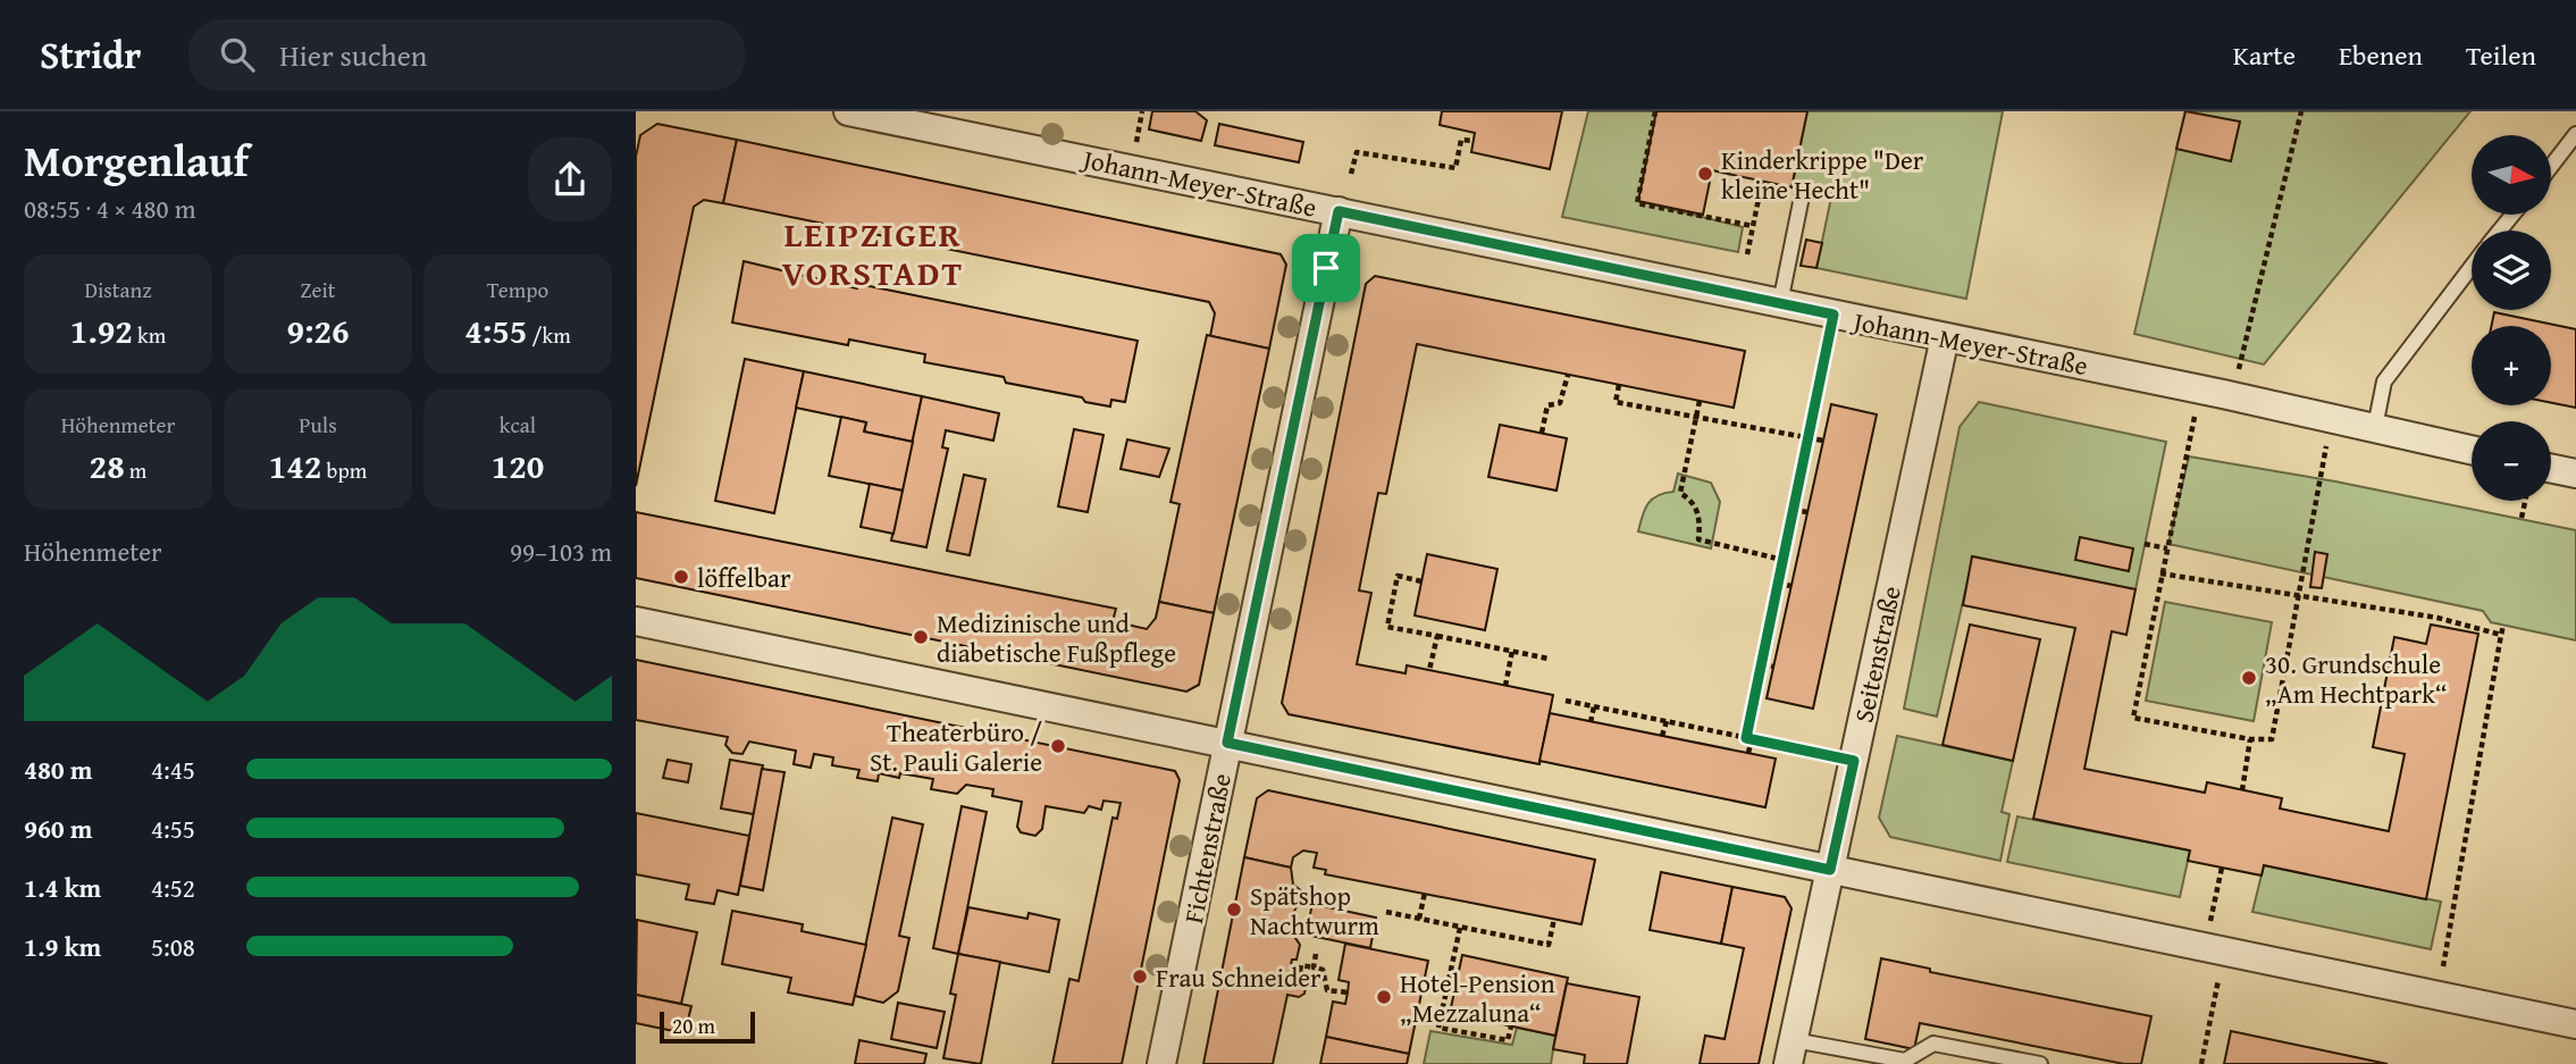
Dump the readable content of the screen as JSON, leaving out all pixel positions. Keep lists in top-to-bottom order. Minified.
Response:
{"streets":{"street":["Johann-Meyer-Straße","Seitenstraße","Fichtenstraße"]},"crossings":[["Johann-Meyer-Straße","Seitenstraße"],["Johann-Meyer-Straße","Fichtenstraße"]],"districts":["LEIPZIGER VORSTADT"],"places":["Kinderkrippe \"Der kleine Hecht\"","löffelbar","Medizinische und diabetische Fußpflege","30. Grundschule „Am Hechtpark“","Theaterbüro / St. Pauli Galerie","Spätshop Nachtwurm","Frau Schneider","Hotel-Pension „Mezzaluna“"],"scale_bar":"20 m","north":"right","page":{"header":"Stridr","search":"Hier suchen","nav":["Karte","Ebenen","Teilen"],"heading":["Morgenlauf","08:55 · 4 × 480 m"],"map_buttons":["+","−"],"stats":[["Distanz","1.92 km"],["Zeit","9:26"],["Tempo","4:55 /km"],["Höhenmeter","28 m"],["Puls","142 bpm"],["kcal","120"]],"chart":["Höhenmeter","99–103 m"],"list":[{"name":"480 m","note":"4:45"},{"name":"960 m","note":"4:55"},{"name":"1.4 km","note":"4:52"},{"name":"1.9 km","note":"5:08"}],"scale":"20 m"}}
